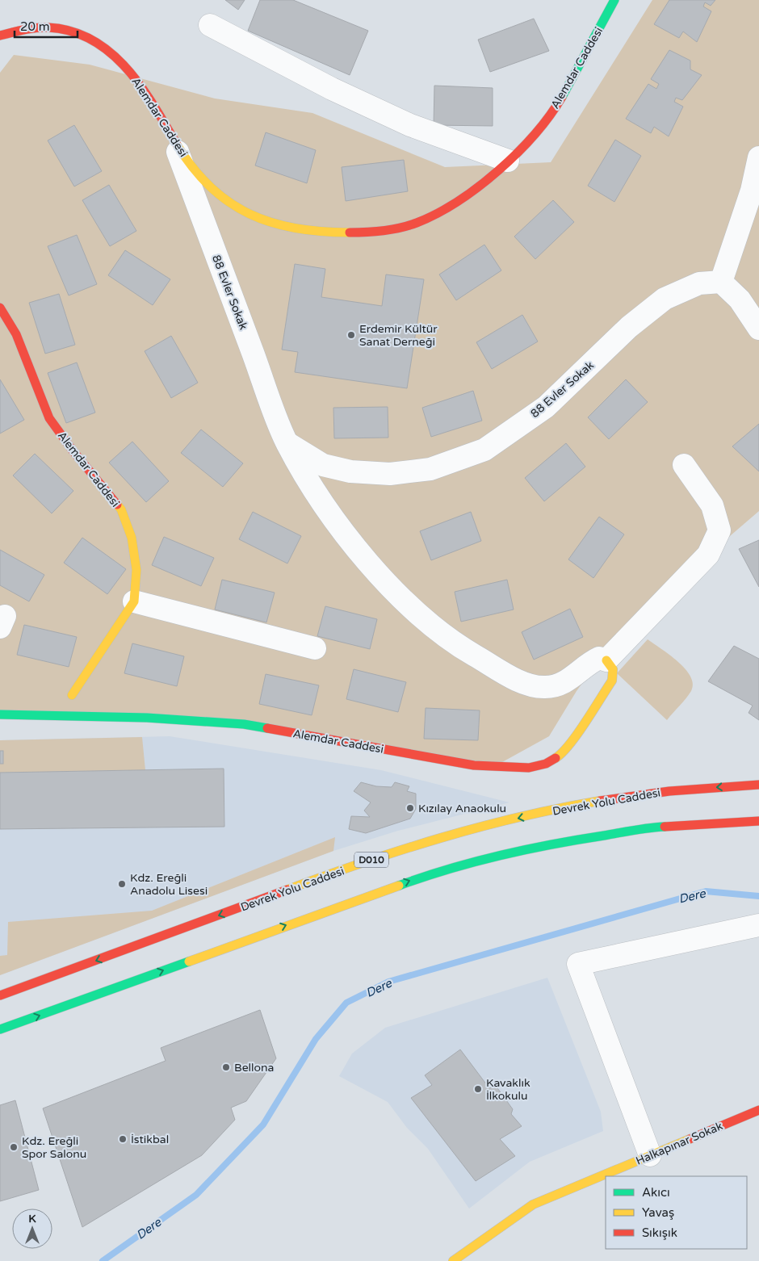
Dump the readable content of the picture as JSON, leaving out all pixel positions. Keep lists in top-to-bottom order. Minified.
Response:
{"streets":{"main road":["Alemdar Caddesi","Devrek Yolu Caddesi","D010","Halkapınar Sokak"],"street":["88 Evler Sokak"]},"crossings":[["Alemdar Caddesi","88 Evler Sokak"]],"water":["Dere"],"places":["Erdemir Kültür Sanat Derneği","Kızılay Anaokulu","Kdz. Ereğli Anadolu Lisesi","Bellona","Kavaklık İlkokulu","İstikbal","Kdz. Ereğli Spor Salonu"],"legend":["Akıcı","Yavaş","Sıkışık"],"scale_bar":"20 m","north":"top"}
